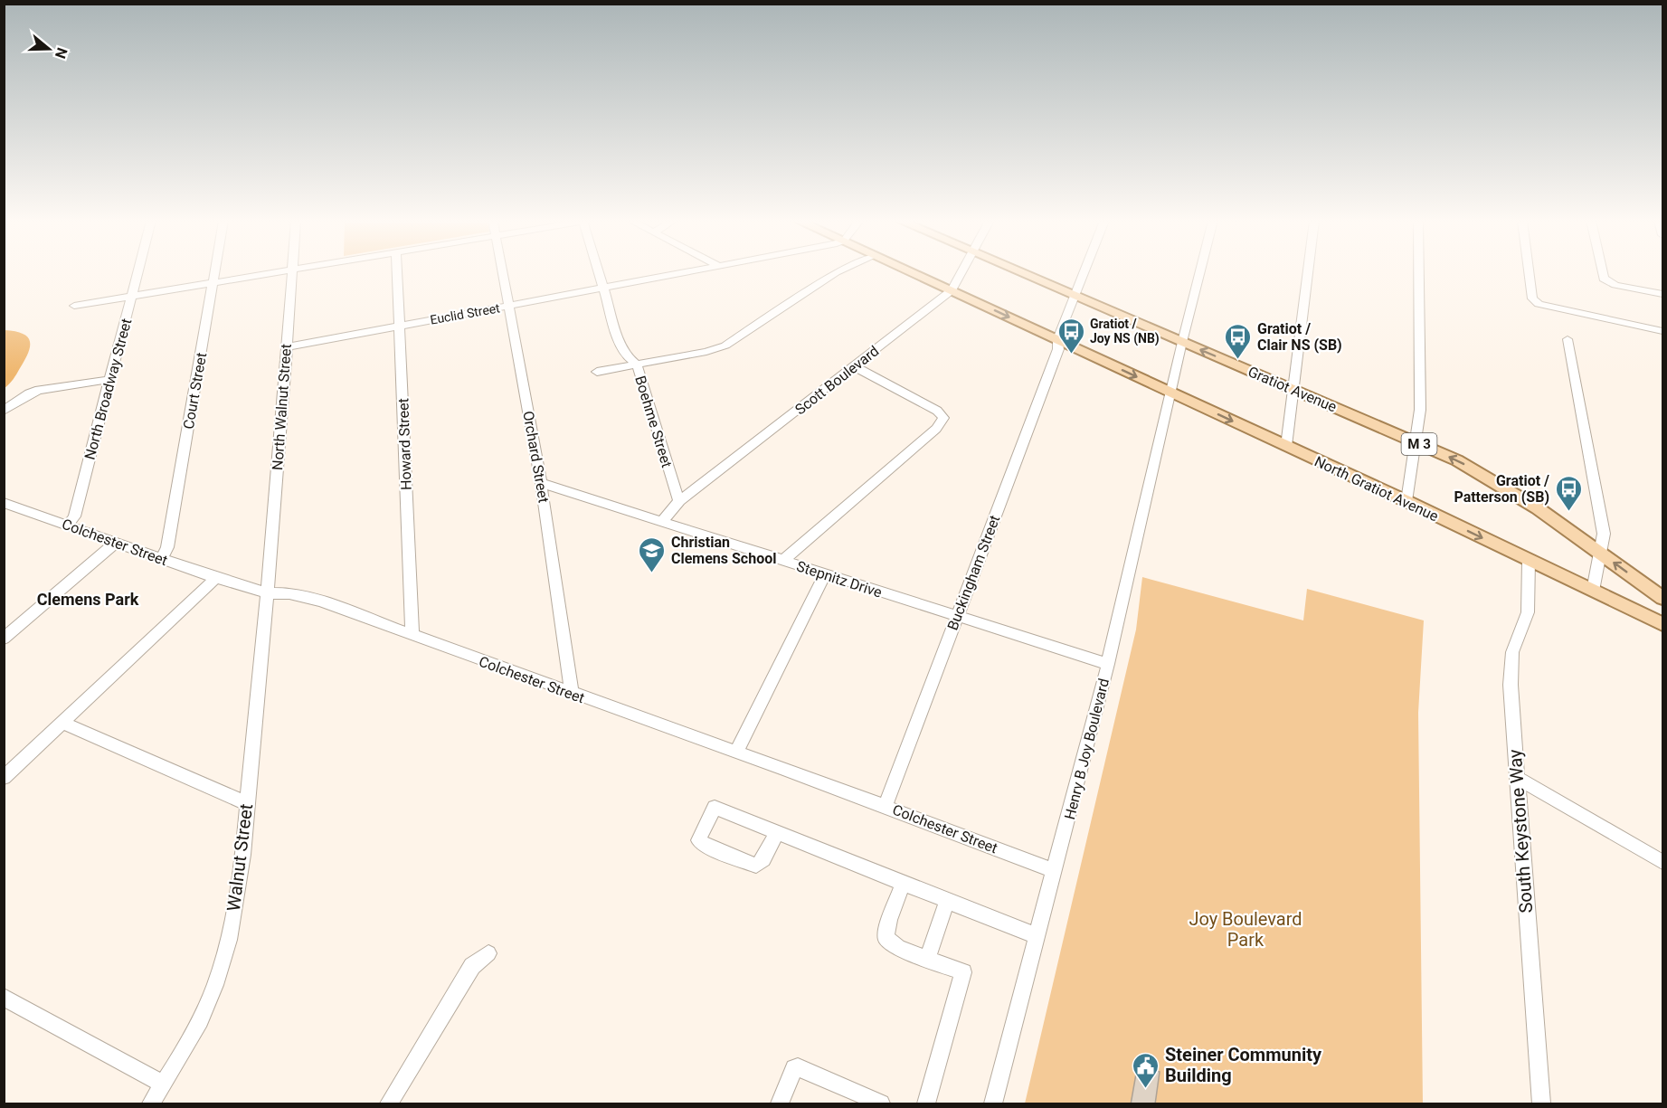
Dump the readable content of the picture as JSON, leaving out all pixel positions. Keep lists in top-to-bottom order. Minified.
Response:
{"streets":{"main road":["Gratiot Avenue","M 3","North Gratiot Avenue"],"street":["Euclid Street","Scott Boulevard","North Broadway Street","Court Street","North Walnut Street","Boehme Street","Howard Street","Orchard Street","Colchester Street","Buckingham Street","Stepnitz Drive","Henry B Joy Boulevard","South Keystone Way","Walnut Street"]},"crossings":[["Euclid Street","North Walnut Street"],["Euclid Street","Boehme Street"],["Euclid Street","Howard Street"],["Euclid Street","Orchard Street"],["Scott Boulevard","Boehme Street"],["Scott Boulevard","North Gratiot Avenue"],["Scott Boulevard","Stepnitz Drive"],["North Broadway Street","Colchester Street"],["Gratiot Avenue","Buckingham Street"],["Gratiot Avenue","Henry B Joy Boulevard"],["Court Street","Colchester Street"],["North Walnut Street","Colchester Street"],["North Walnut Street","Walnut Street"],["Howard Street","Colchester Street"],["Orchard Street","Colchester Street"],["Orchard Street","Stepnitz Drive"],["North Gratiot Avenue","Buckingham Street"],["North Gratiot Avenue","Henry B Joy Boulevard"],["North Gratiot Avenue","South Keystone Way"],["Colchester Street","Buckingham Street"],["Colchester Street","Henry B Joy Boulevard"],["Colchester Street","Walnut Street"],["Buckingham Street","Stepnitz Drive"],["Stepnitz Drive","Henry B Joy Boulevard"]],"one_way":["Gratiot Avenue","North Gratiot Avenue"],"districts":["Clemens Park"],"parks":["Joy Boulevard Park"],"places":{"bus stop":["Gratiot / Joy NS (NB)","Gratiot / Clair NS (SB)","Gratiot / Patterson (SB)"],"school or university":["Christian Clemens School"],"public building":["Steiner Community Building"]},"north":"right"}
